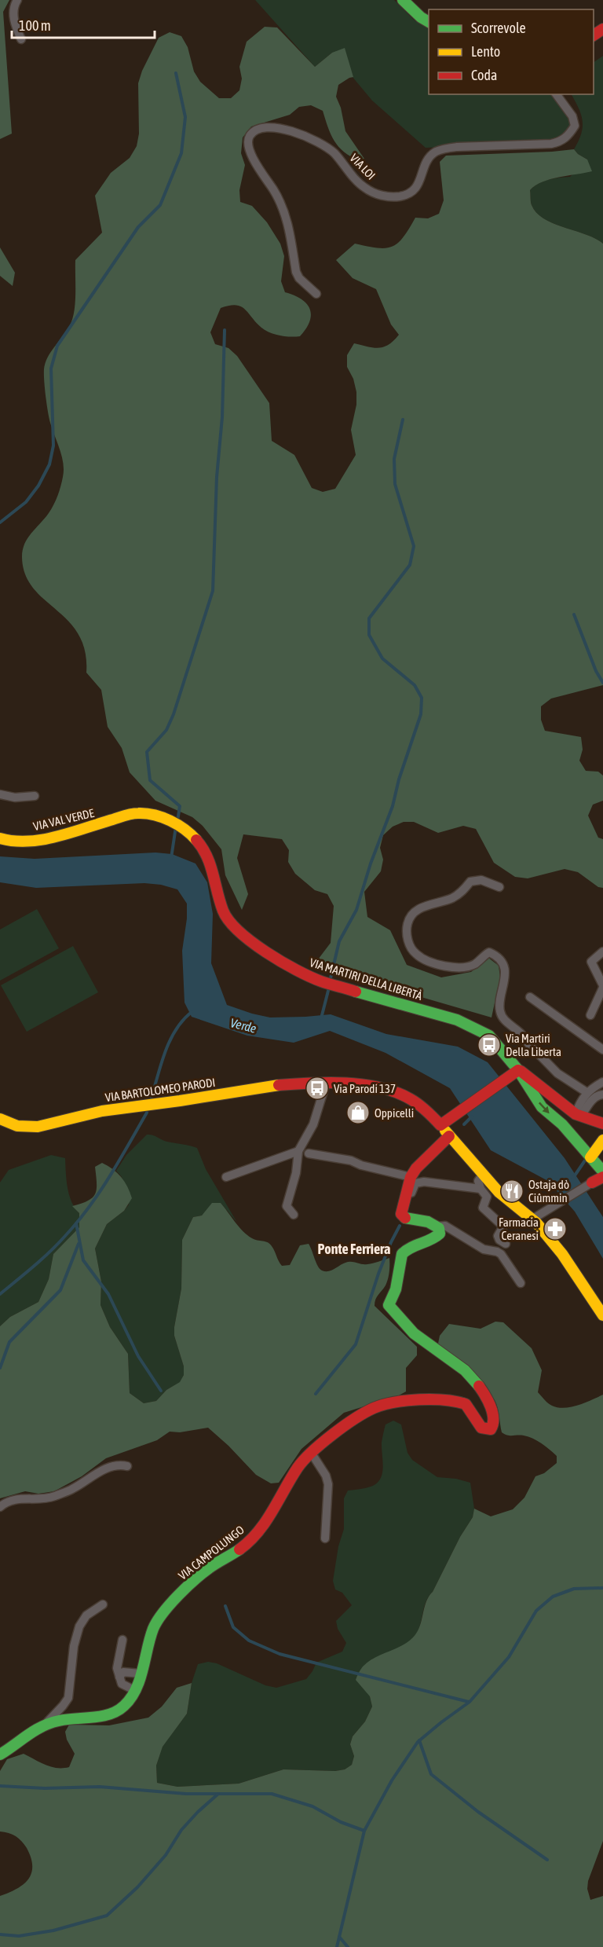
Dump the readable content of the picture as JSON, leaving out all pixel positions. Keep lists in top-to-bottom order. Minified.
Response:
{"streets":{"main road":["VIA VAL VERDE","VIA MARTIRI DELLA LIBERTÀ","VIA BARTOLOMEO PARODI","VIA CAMPOLUNGO"],"street":["VIA LOI"]},"crossings":[["VIA VAL VERDE","VIA MARTIRI DELLA LIBERTÀ"]],"districts":["Ponte Ferriera"],"water":["Verde"],"places":{"bus stop":["Via Martiri Della Liberta","Via Parodi 137"],"shop":["Oppicelli"],"restaurant":["Ostaja dò Ciûmmin"],"pharmacy":["Farmacia Ceranesi"]},"legend":["Scorrevole","Lento","Coda"],"scale_bar":"100 m"}
